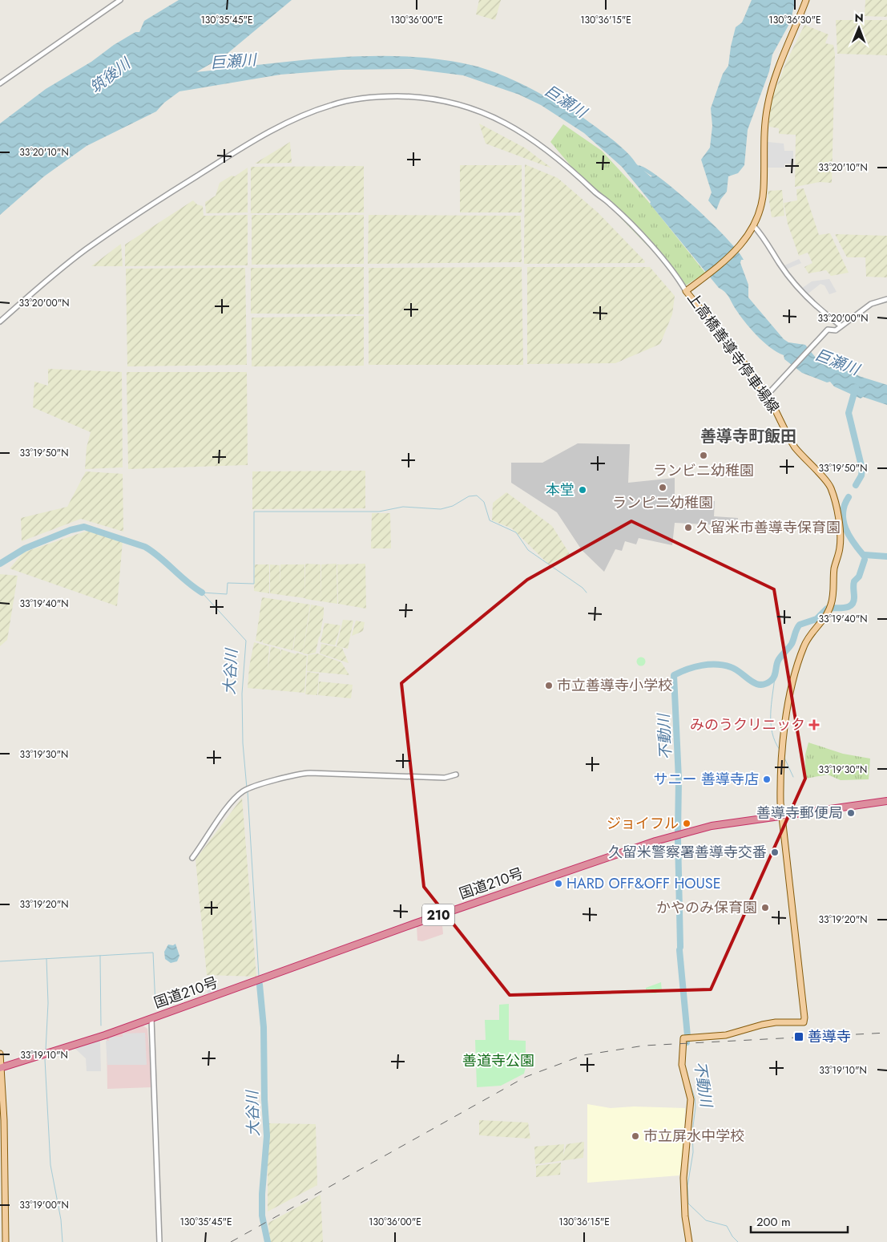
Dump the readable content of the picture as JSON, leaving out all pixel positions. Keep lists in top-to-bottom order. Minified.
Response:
{"streets":{"highway":["国道210号","210"],"main road":["上高橋善導寺停車場線"]},"crossings":[["上高橋善導寺停車場線","国道210号"]],"districts":["善導寺町飯田"],"water":["巨瀬川","筑後川","大谷川","不動川"],"parks":["善道寺公園"],"places":{"other":["ランビニ幼稚園","ランピニ幼稚園","本堂","久留米市善導寺保育園","市立善導寺小学校","サニー 善導寺店","善導寺郵便局","ジョイフル","久留米警察署善導寺交番","HARD OFF&OFF HOUSE","かやのみ保育園","市立屏水中学校"],"health":["みのうクリニック"],"transit":["善導寺"]},"scale_bar":"200 m","north":"top","coordinates":["130°35'45\"E","130°36'00\"E","130°36'15\"E","130°36'30\"E","33°20'10\"N","33°20'00\"N","33°19'50\"N","33°19'40\"N","33°19'30\"N","33°19'20\"N","33°19'10\"N","33°19'00\"N"]}
